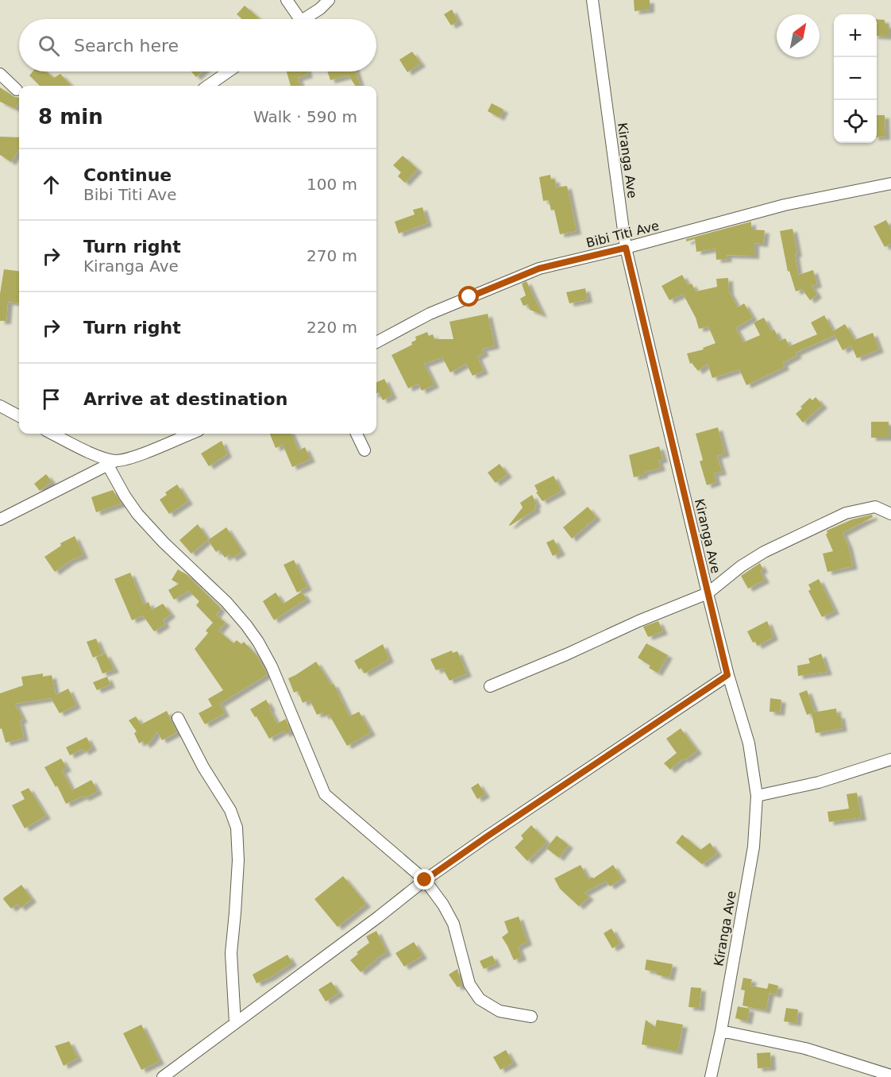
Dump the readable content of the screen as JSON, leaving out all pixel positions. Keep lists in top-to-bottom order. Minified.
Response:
{"streets":{"street":["Kiranga Ave","Bibi Titi Ave"]},"crossings":[["Kiranga Ave","Bibi Titi Ave"]],"north":"top right","page":{"map_buttons":["+","−"],"search":"Search here","heading":["8 min","Walk · 590 m"],"list":[["Continue","Bibi Titi Ave","100 m"],["Turn right","Kiranga Ave","270 m"],["Turn right","220 m"],"Arrive at destination"]}}
